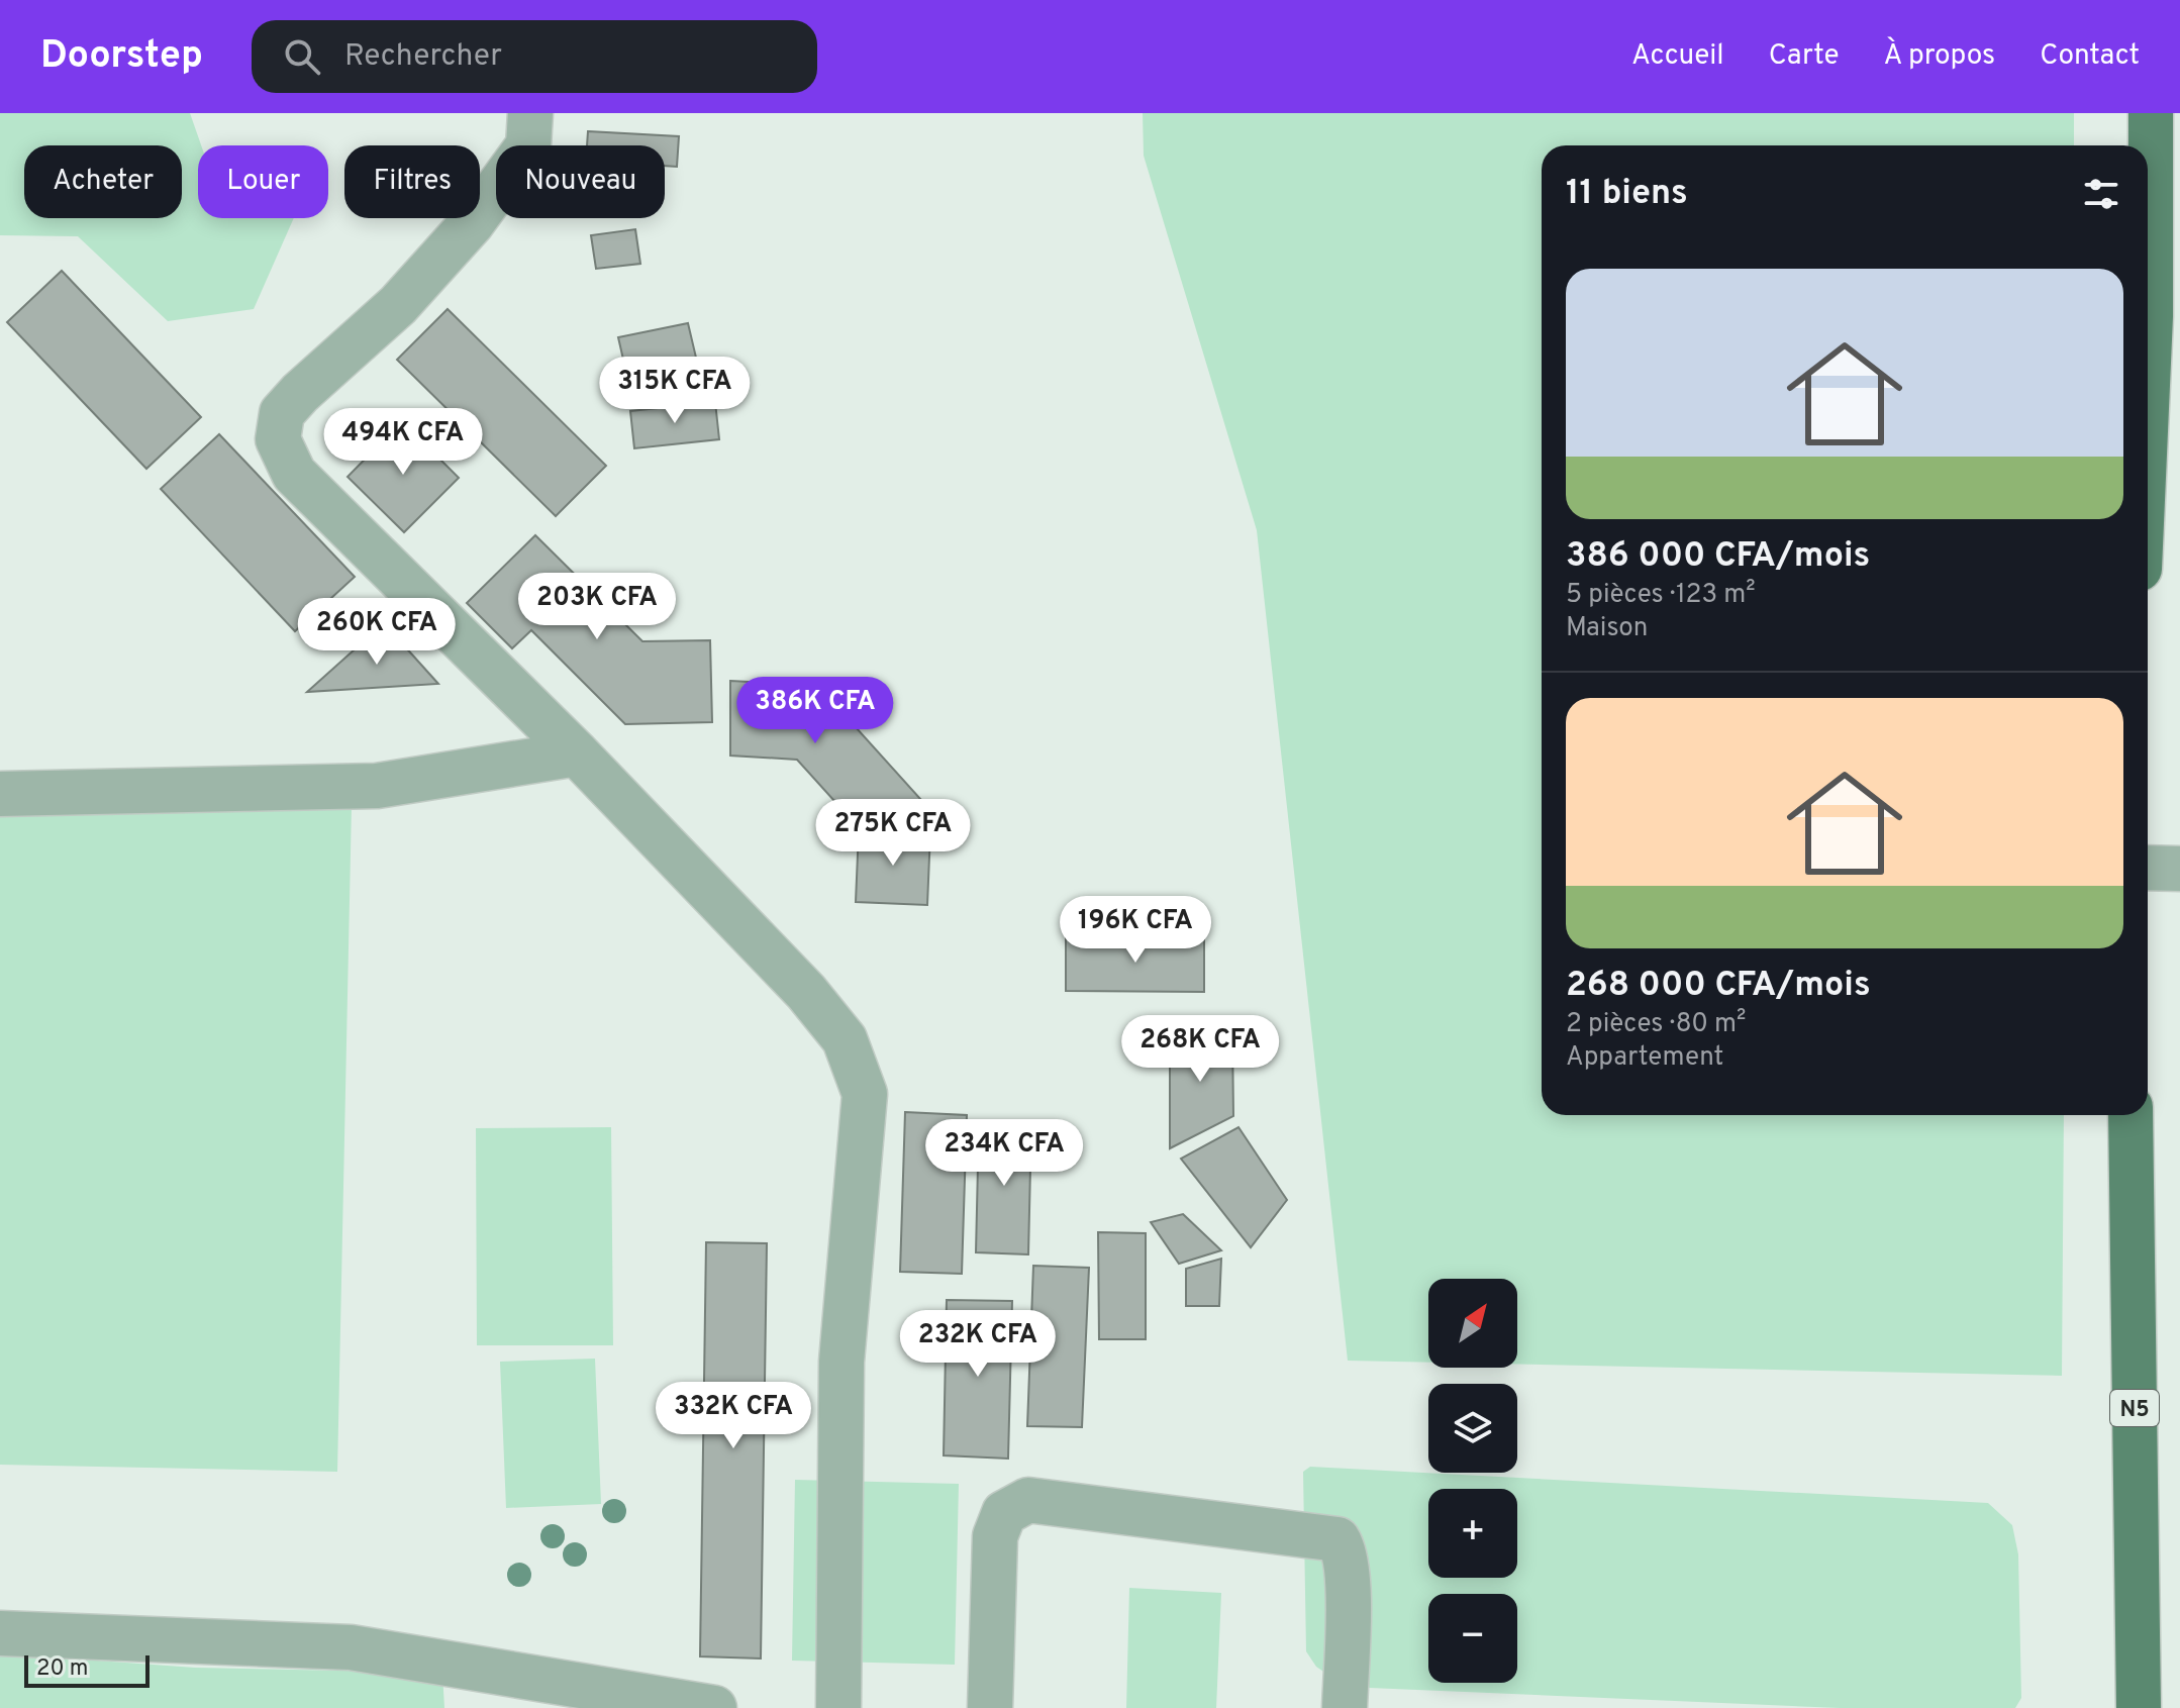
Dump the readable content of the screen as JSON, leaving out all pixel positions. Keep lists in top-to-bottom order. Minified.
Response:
{"streets":{"main road":["N5"]},"scale_bar":"20 m","north":"top right","page":{"header":"Doorstep","search":"Rechercher","nav":["Accueil","Carte","À propos","Contact"],"chip":["Acheter","Louer","Filtres","Nouveau"],"heading":"11 biens","list":[{"name":"386 000 CFA/mois","note":"5 pièces · 123 m² · Maison"},{"name":"268 000 CFA/mois","note":"2 pièces · 80 m² · Appartement"}],"price":["315K CFA","494K CFA","203K CFA","260K CFA","386K CFA","275K CFA","196K CFA","268K CFA","234K CFA","232K CFA","332K CFA"],"map_buttons":["+","−"],"scale":"20 m"}}
